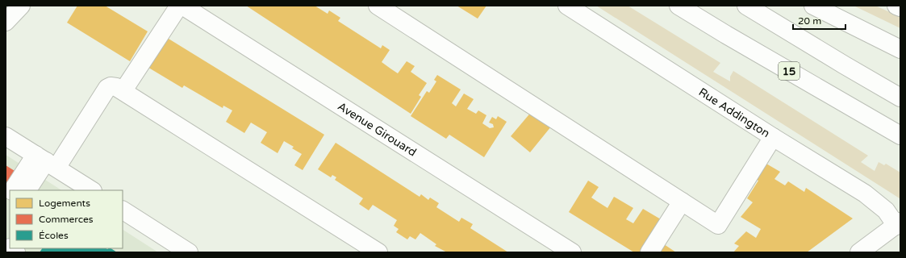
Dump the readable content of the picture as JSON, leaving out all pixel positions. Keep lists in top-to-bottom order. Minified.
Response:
{"streets":{"main road":["15","Rue Addington","Avenue Girouard"]},"legend":["Logements","Commerces","Écoles"],"scale_bar":"20 m"}
